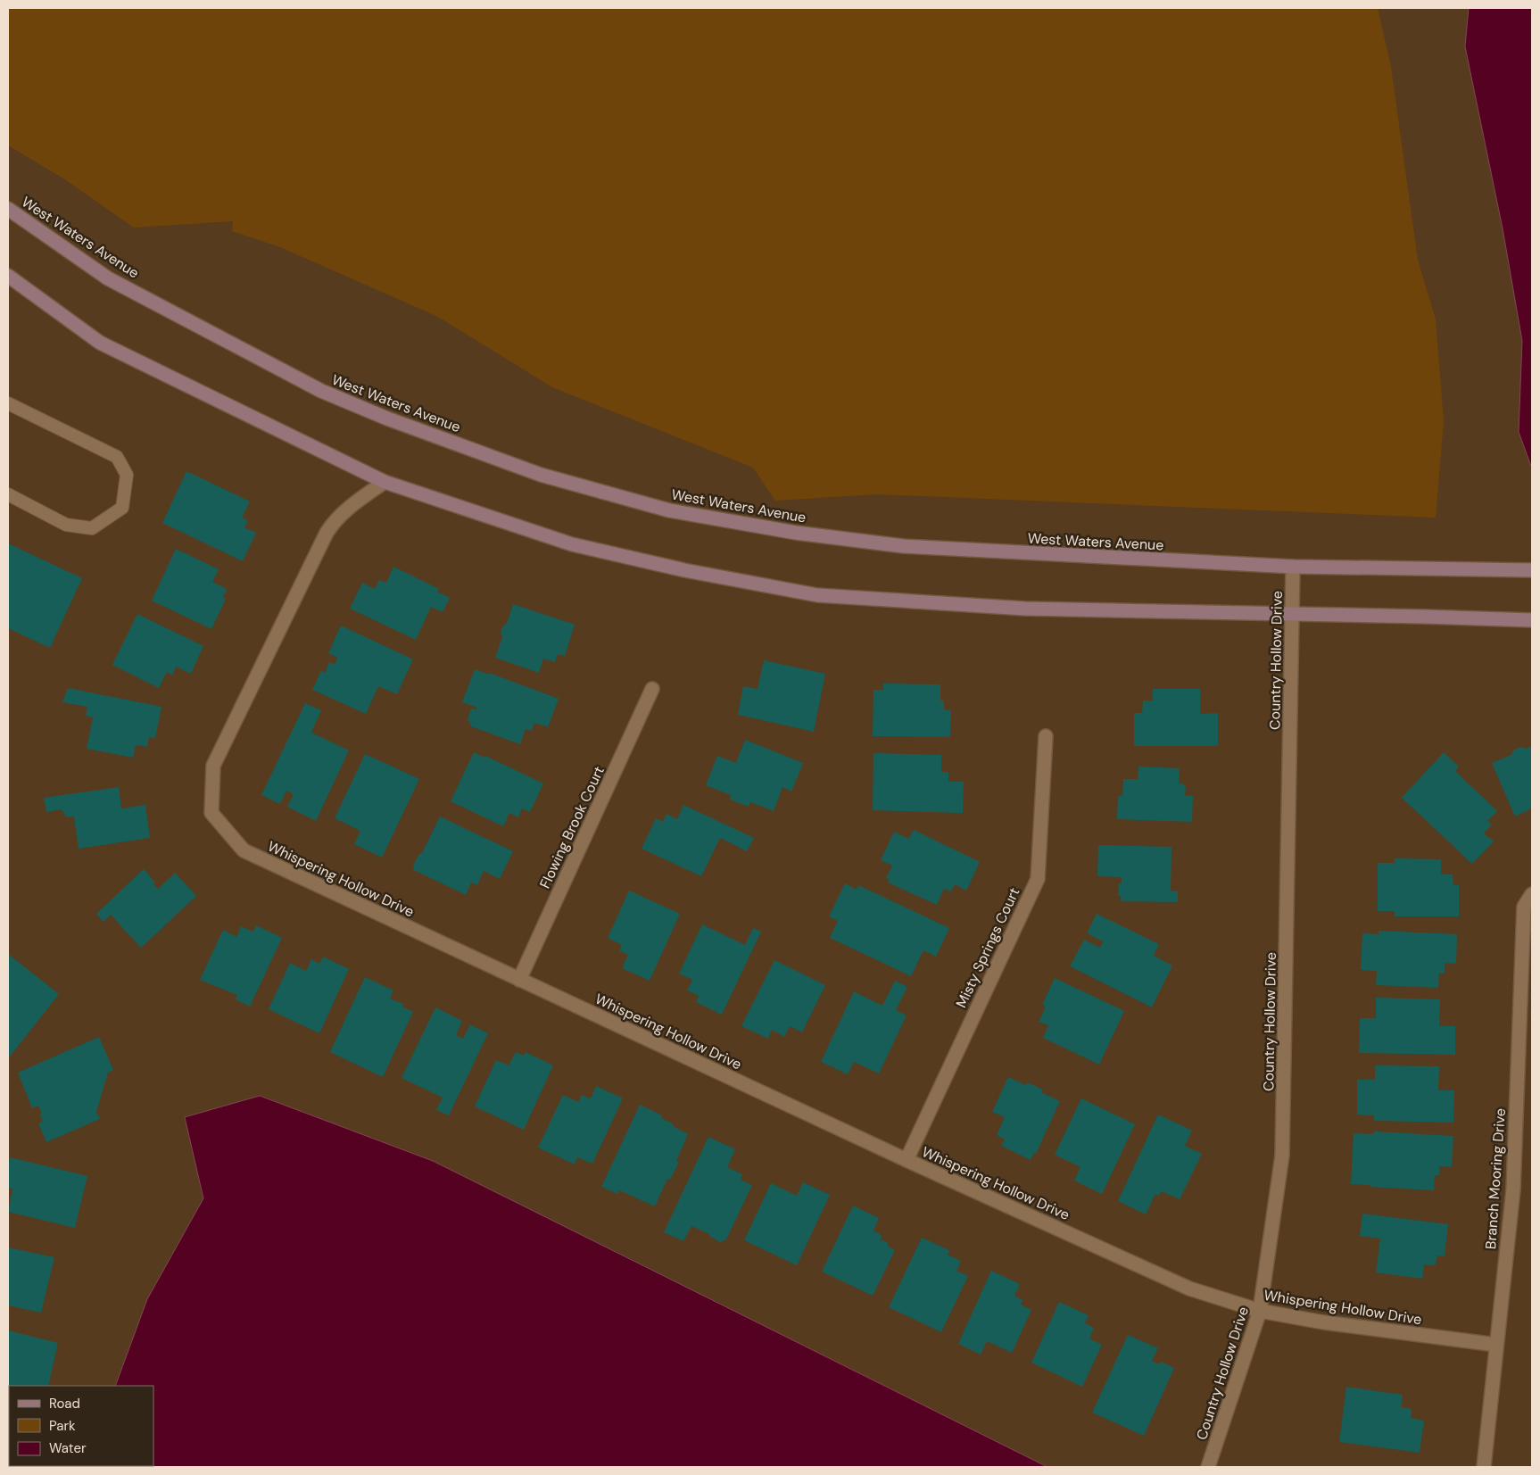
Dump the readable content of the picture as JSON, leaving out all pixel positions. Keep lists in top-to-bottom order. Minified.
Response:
{"streets":{"street":["West Waters Avenue","Country Hollow Drive","Flowing Brook Court","Whispering Hollow Drive","Misty Springs Court","Branch Mooring Drive"]},"crossings":[["West Waters Avenue","Country Hollow Drive"],["Country Hollow Drive","Whispering Hollow Drive"],["Flowing Brook Court","Whispering Hollow Drive"],["Whispering Hollow Drive","Misty Springs Court"],["Whispering Hollow Drive","Branch Mooring Drive"]],"legend":["Road","Park","Water"]}
